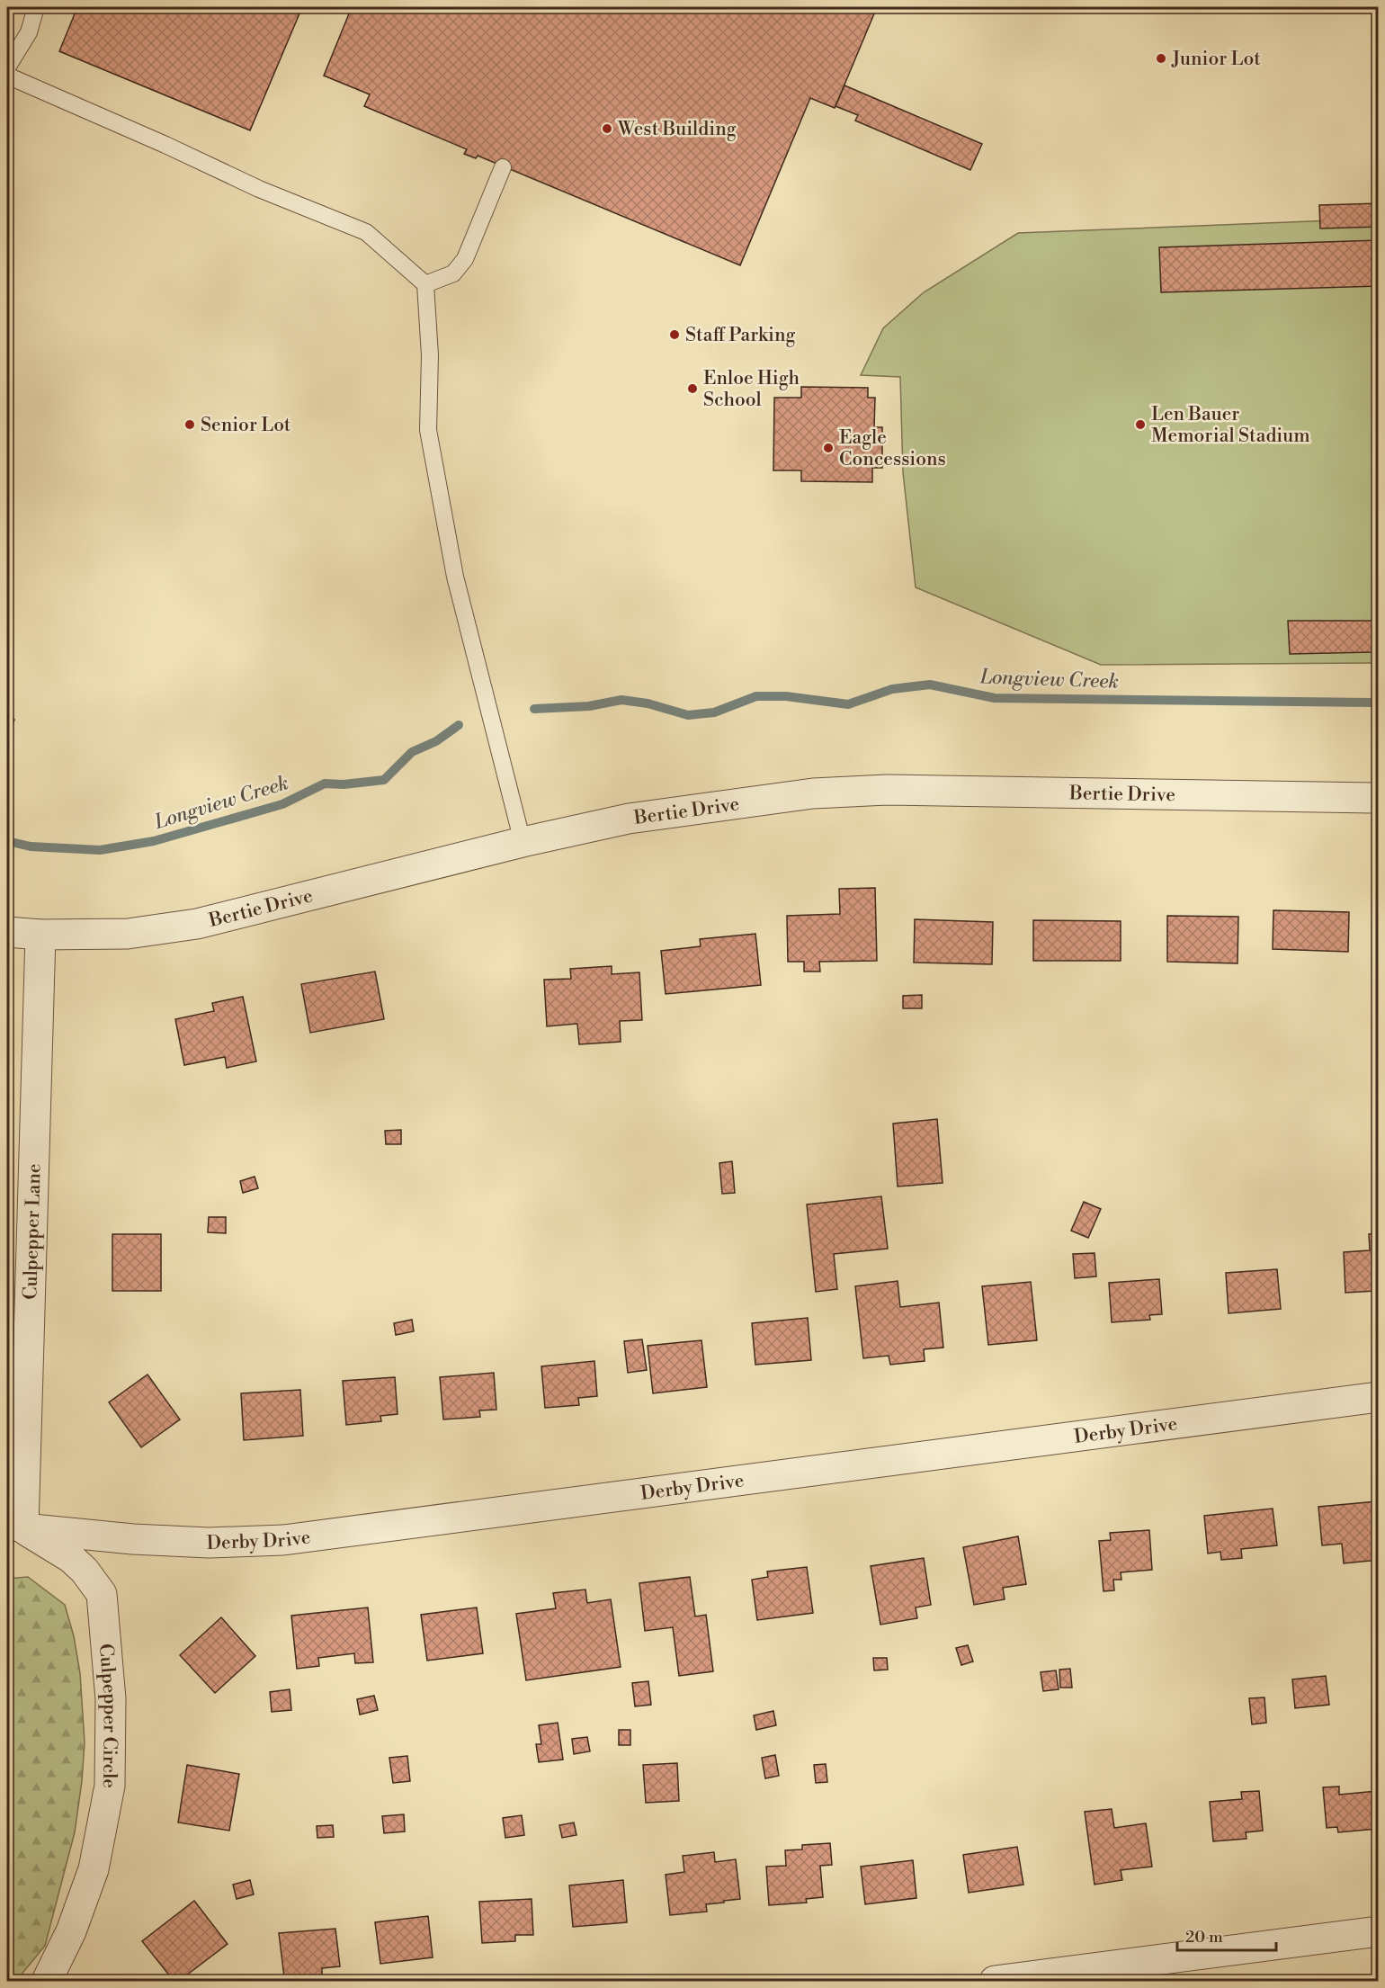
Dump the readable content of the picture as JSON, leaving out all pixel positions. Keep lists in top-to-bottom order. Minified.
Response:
{"streets":{"street":["Bertie Drive","Culpepper Lane","Derby Drive","Culpepper Circle"]},"crossings":[["Bertie Drive","Culpepper Lane"],["Culpepper Lane","Derby Drive"],["Culpepper Lane","Culpepper Circle"],["Derby Drive","Culpepper Circle"]],"water":["Longview Creek"],"places":["Junior Lot","West Building","Staff Parking","Enloe High School","Senior Lot","Len Bauer Memorial Stadium","Eagle Concessions"],"scale_bar":"20 m"}
